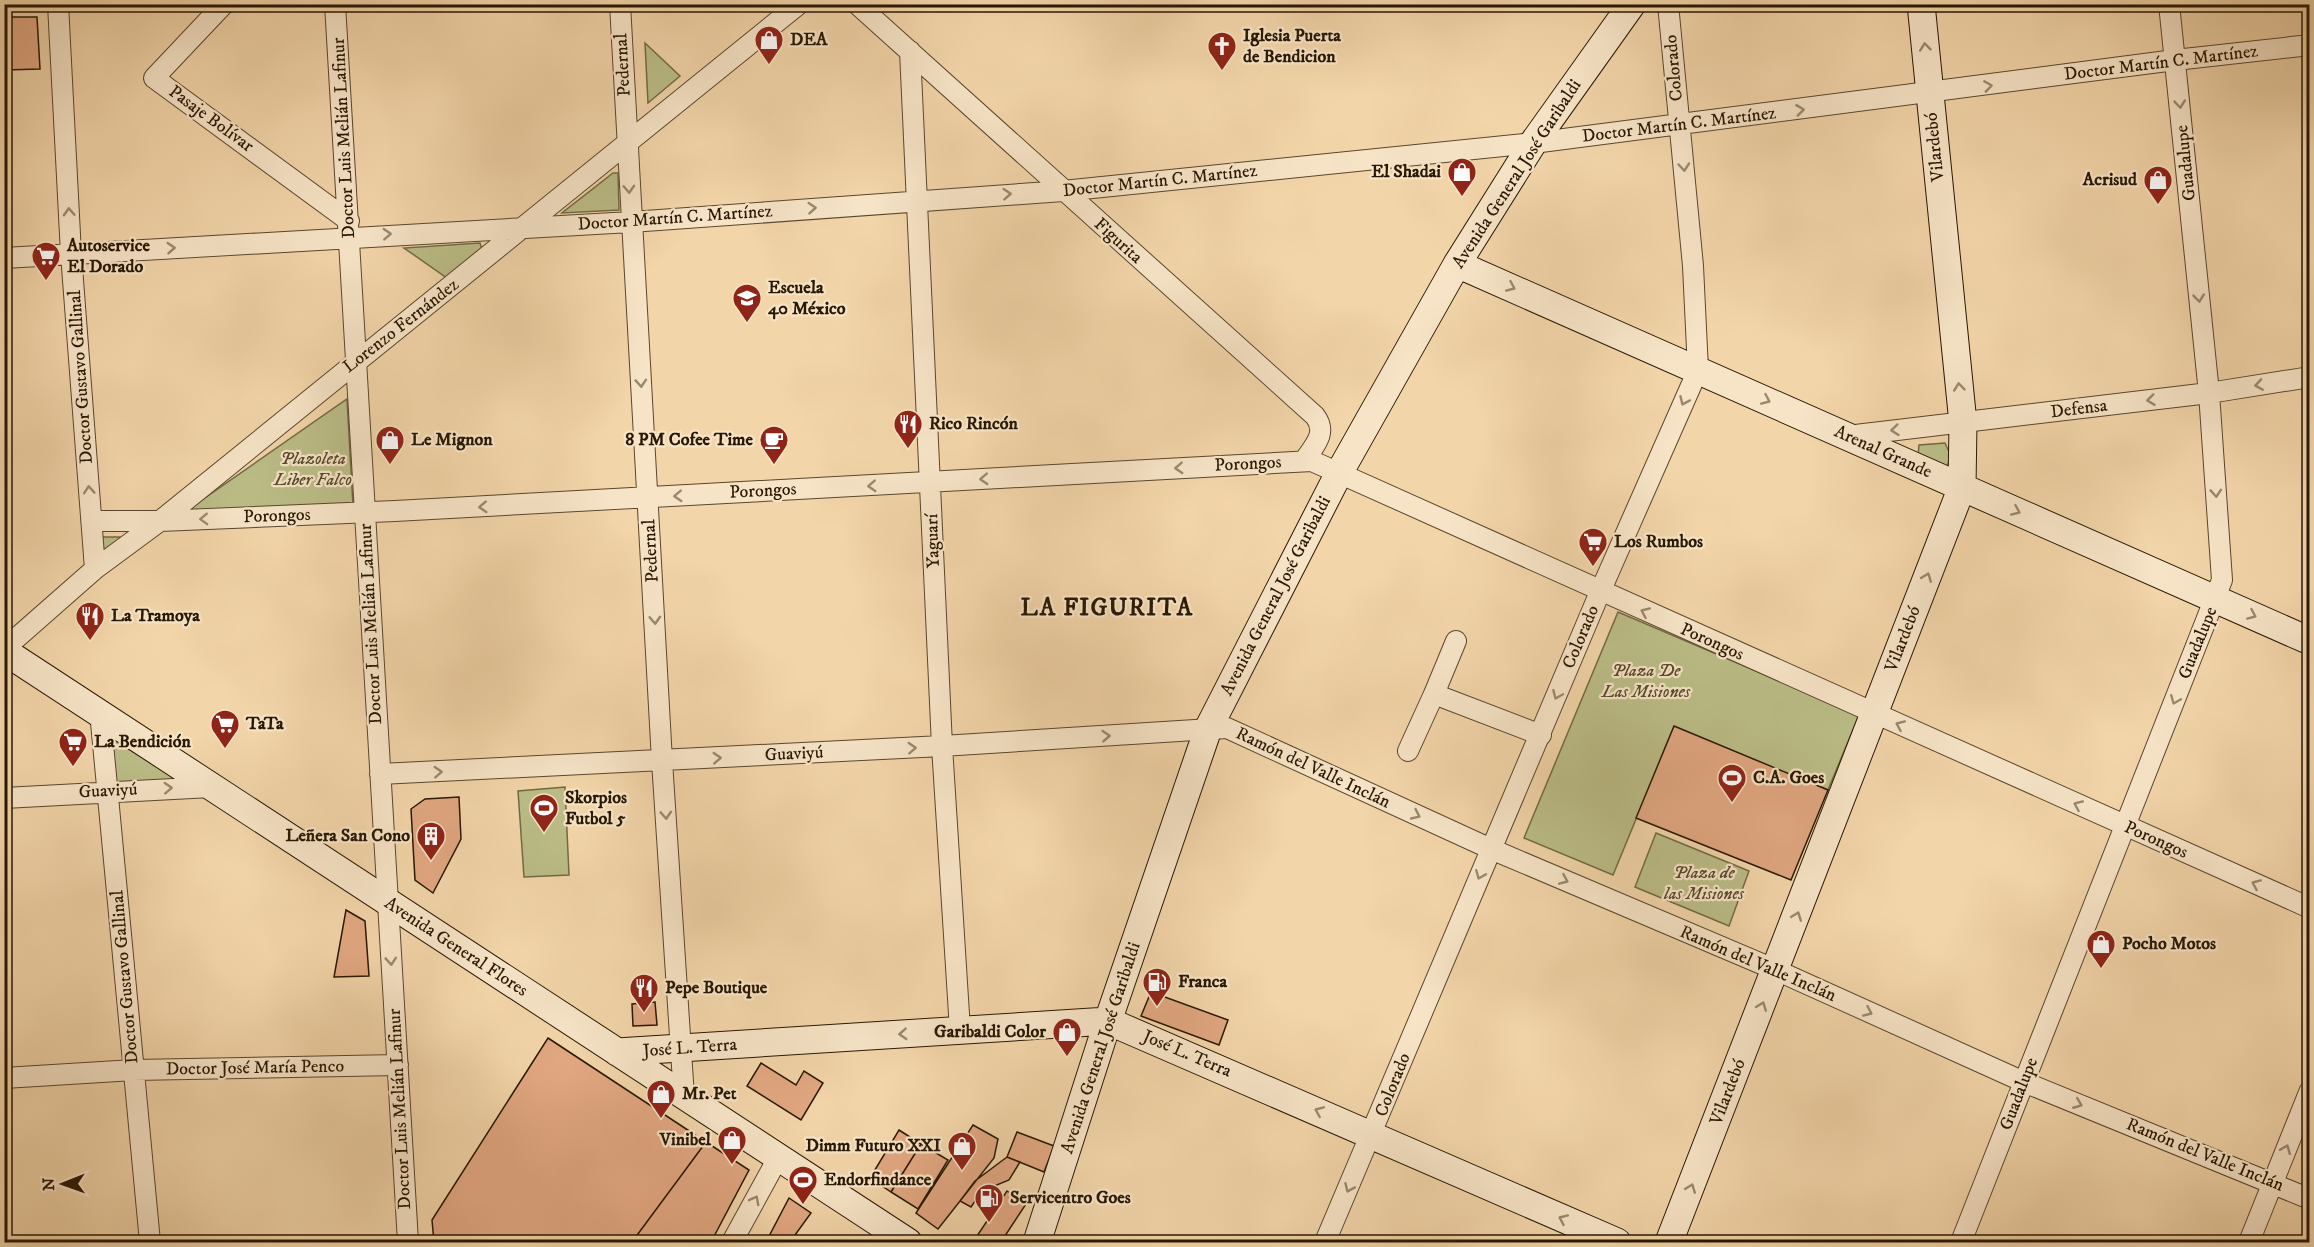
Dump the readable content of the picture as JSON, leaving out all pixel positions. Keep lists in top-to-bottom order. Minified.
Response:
{"streets":{"street":["Doctor Martín C. Martínez","Pedernal","Colorado","Pasaje Bolívar","Doctor Luis Melián Lafinur","Vilardebó","Guadalupe","Avenida General José Garibaldi","Figurita","Lorenzo Fernández","Doctor Gustavo Gallinal","Defensa","Arenal Grande","Porongos","Yaguarí","Guaviyú","Ramón del Valle Inclán","Avenida General Flores","José L. Terra","Doctor José María Penco"]},"crossings":[["Doctor Martín C. Martínez","Pedernal"],["Doctor Martín C. Martínez","Colorado"],["Doctor Martín C. Martínez","Pasaje Bolívar"],["Doctor Martín C. Martínez","Doctor Luis Melián Lafinur"],["Doctor Martín C. Martínez","Vilardebó"],["Doctor Martín C. Martínez","Guadalupe"],["Doctor Martín C. Martínez","Avenida General José Garibaldi"],["Doctor Martín C. Martínez","Figurita"],["Doctor Martín C. Martínez","Lorenzo Fernández"],["Doctor Martín C. Martínez","Doctor Gustavo Gallinal"],["Doctor Martín C. Martínez","Yaguarí"],["Pedernal","Lorenzo Fernández"],["Pedernal","Porongos"],["Pedernal","Guaviyú"],["Pedernal","Avenida General Flores"],["Pedernal","José L. Terra"],["Colorado","Arenal Grande"],["Colorado","Porongos"],["Colorado","Ramón del Valle Inclán"],["Colorado","José L. Terra"],["Pasaje Bolívar","Doctor Luis Melián Lafinur"],["Doctor Luis Melián Lafinur","Lorenzo Fernández"],["Doctor Luis Melián Lafinur","Porongos"],["Doctor Luis Melián Lafinur","Guaviyú"],["Doctor Luis Melián Lafinur","Avenida General Flores"],["Doctor Luis Melián Lafinur","Doctor José María Penco"],["Vilardebó","Defensa"],["Vilardebó","Arenal Grande"],["Vilardebó","Porongos"],["Vilardebó","Ramón del Valle Inclán"],["Guadalupe","Defensa"],["Guadalupe","Arenal Grande"],["Guadalupe","Porongos"],["Guadalupe","Ramón del Valle Inclán"],["Avenida General José Garibaldi","Arenal Grande"],["Avenida General José Garibaldi","Porongos"],["Avenida General José Garibaldi","Guaviyú"],["Avenida General José Garibaldi","Ramón del Valle Inclán"],["Avenida General José Garibaldi","José L. Terra"],["Figurita","Porongos"],["Figurita","Yaguarí"],["Lorenzo Fernández","Doctor Gustavo Gallinal"],["Lorenzo Fernández","Porongos"],["Lorenzo Fernández","Avenida General Flores"],["Doctor Gustavo Gallinal","Porongos"],["Doctor Gustavo Gallinal","Guaviyú"],["Doctor Gustavo Gallinal","Avenida General Flores"],["Doctor Gustavo Gallinal","Doctor José María Penco"],["Defensa","Arenal Grande"],["Porongos","Yaguarí"],["Yaguarí","Guaviyú"],["Yaguarí","José L. Terra"],["Guaviyú","Ramón del Valle Inclán"],["Guaviyú","Avenida General Flores"],["Avenida General Flores","José L. Terra"]],"one_way":["Doctor Martín C. Martínez","Pedernal","Colorado","Vilardebó","Guadalupe","Doctor Gustavo Gallinal","Defensa","Arenal Grande","Porongos","Guaviyú","Ramón del Valle Inclán","José L. Terra"],"districts":["LA FIGURITA"],"parks":["Plazoleta Liber Falco","Plaza De Las Misiones","Plaza de las Misiones"],"places":{"shop":["DEA","El Shadai","Acrisud","Le Mignon","Pocho Motos","Garibaldi Color","Mr. Pet","Vinibel","Dimm Futuro XXI"],"church":["Iglesia Puerta de Bendicion"],"supermarket":["Autoservice El Dorado","Los Rumbos","TaTa","La Bendición"],"school or university":["Escuela 40 México"],"restaurant":["Rico Rincón","La Tramoya","Pepe Boutique"],"cafe":["8 PM Cofee Time"],"sports":["C.A. Goes","Skorpios Futbol 5","Endorfindance"],"building":["Leñera San Cono"],"fuel station":["Franca","Servicentro Goes"]},"north":"left"}
